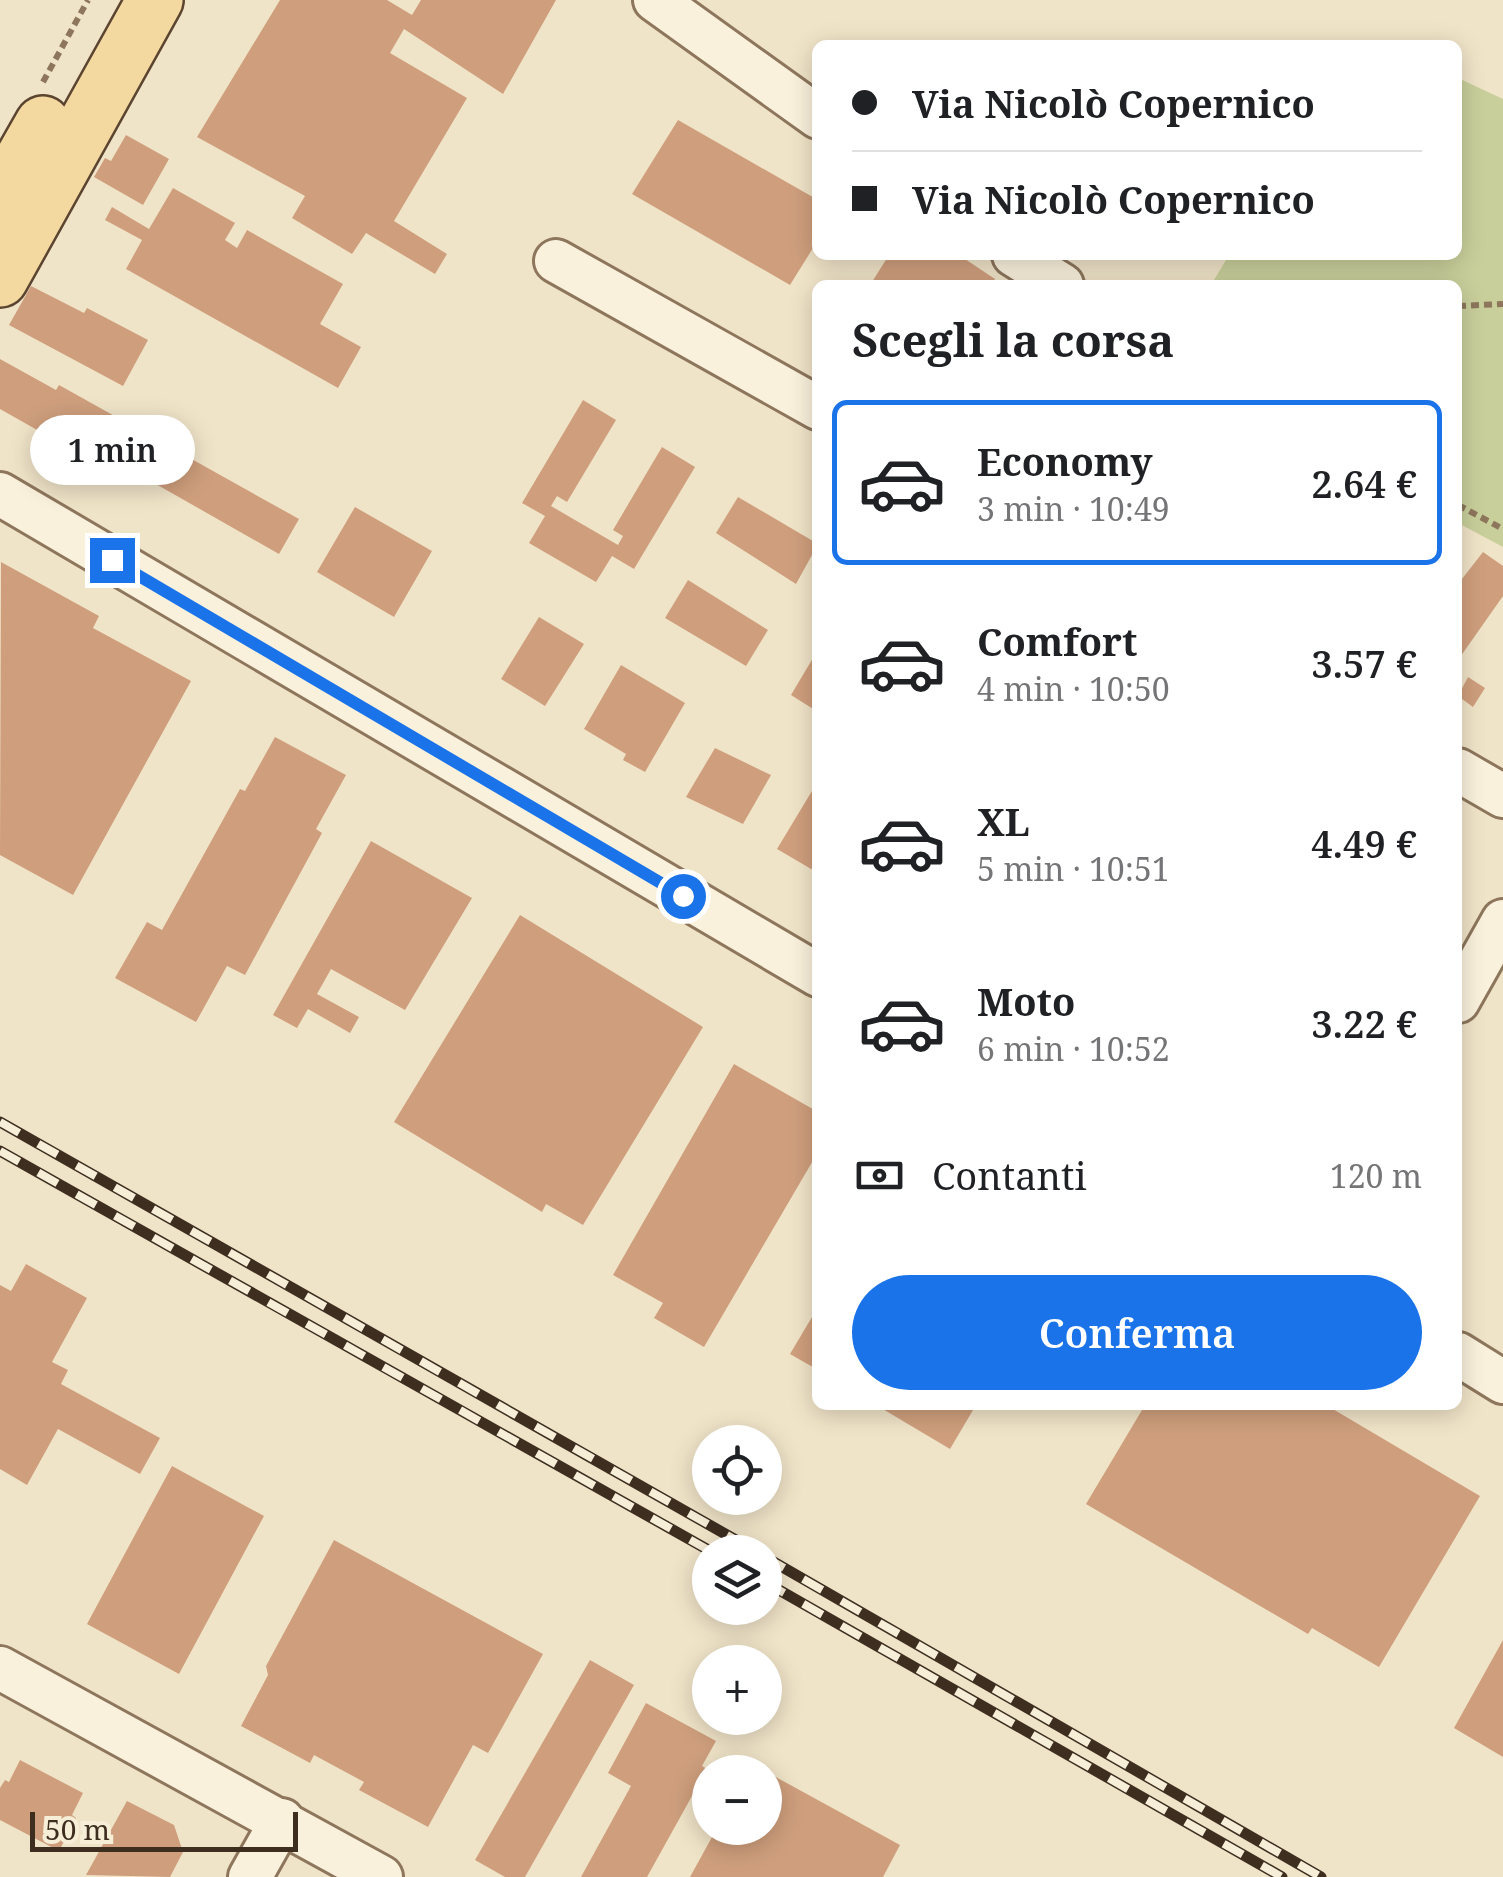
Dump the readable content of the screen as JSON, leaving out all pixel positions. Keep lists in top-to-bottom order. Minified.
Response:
{"scale_bar":"50 m","page":{"banner":["Via Nicolò Copernico","Via Nicolò Copernico"],"heading":"Scegli la corsa","list":[{"name":"Economy","note":"3 min · 10:49","value":"2.64 €"},{"name":"Comfort","note":"4 min · 10:50","value":"3.57 €"},{"name":"XL","note":"5 min · 10:51","value":"4.49 €"},{"name":"Moto","note":"6 min · 10:52","value":"3.22 €"}],"bubble":"1 min","pay":["Contanti","120 m"],"buttons":"Conferma","map_buttons":["+","−"],"scale":"50 m"}}
